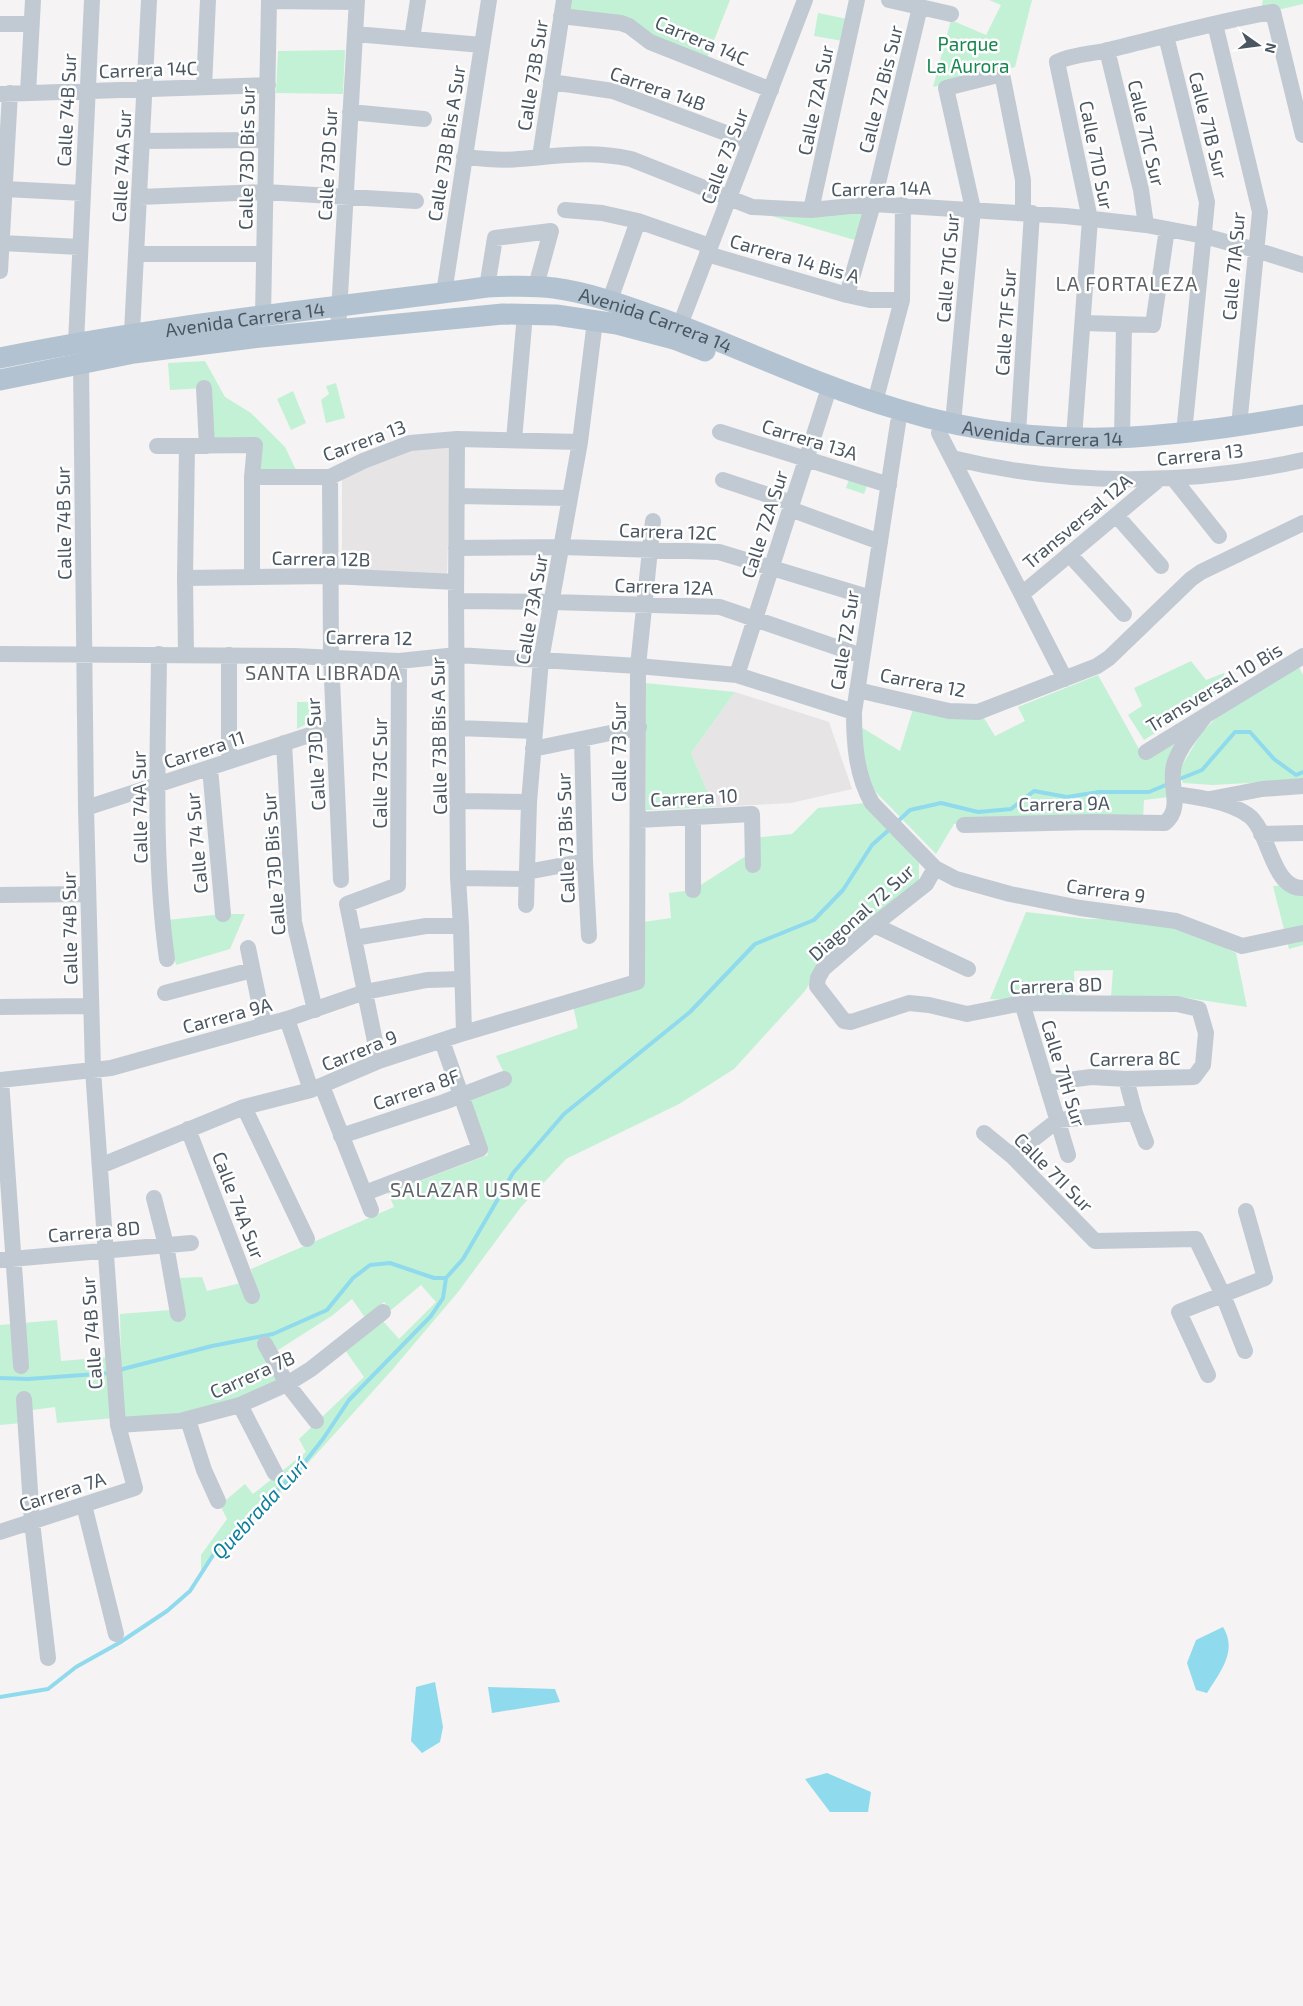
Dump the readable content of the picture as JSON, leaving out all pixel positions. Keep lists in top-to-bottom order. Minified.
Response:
{"streets":{"main road":["Avenida Carrera 14"],"street":["Carrera 14C","Calle 73B Sur","Carrera 14B","Calle 72 Bis Sur","Calle 72A Sur","Calle 74B Sur","Calle 71B Sur","Calle 71C Sur","Calle 73B Bis A Sur","Calle 71D Sur","Calle 73 Sur","Calle 73D Bis Sur","Calle 73D Sur","Calle 74A Sur","Carrera 14A","Carrera 14 Bis A","Calle 71A Sur","Calle 71G Sur","Calle 71F Sur","Carrera 13A","Carrera 13","Transversal 12A","Carrera 12C","Carrera 12B","Carrera 12A","Calle 73A Sur","Carrera 12","Calle 72 Sur","Transversal 10 Bis","Carrera 11","Calle 73C Sur","Carrera 10","Carrera 9A","Calle 73 Bis Sur","Calle 74 Sur","Carrera 9","Diagonal 72 Sur","Carrera 8D","Carrera 8C","Calle 71H Sur","Carrera 8F","Calle 71I Sur","Carrera 7B","Carrera 7A"]},"crossings":[["Carrera 14C","Calle 73B Sur"],["Carrera 14C","Calle 74B Sur"],["Carrera 14C","Calle 73 Sur"],["Carrera 14C","Calle 73D Bis Sur"],["Carrera 14C","Calle 74A Sur"],["Calle 73B Sur","Carrera 14B"],["Calle 73B Sur","Carrera 14A"],["Carrera 14B","Calle 73 Sur"],["Calle 72 Bis Sur","Carrera 14A"],["Calle 72 Bis Sur","Carrera 14 Bis A"],["Calle 72A Sur","Carrera 14A"],["Calle 72A Sur","Avenida Carrera 14"],["Calle 72A Sur","Carrera 13A"],["Calle 72A Sur","Carrera 12C"],["Calle 72A Sur","Carrera 12A"],["Calle 72A Sur","Carrera 12"],["Calle 74B Sur","Avenida Carrera 14"],["Calle 74B Sur","Carrera 12"],["Calle 74B Sur","Carrera 11"],["Calle 74B Sur","Carrera 9A"],["Calle 74B Sur","Carrera 9"],["Calle 74B Sur","Carrera 8D"],["Calle 74B Sur","Carrera 7B"],["Calle 74B Sur","Carrera 7A"],["Calle 71B Sur","Carrera 14A"],["Calle 71B Sur","Avenida Carrera 14"],["Calle 71C Sur","Calle 71D Sur"],["Calle 71C Sur","Carrera 14A"],["Calle 73B Bis A Sur","Carrera 14A"],["Calle 73B Bis A Sur","Avenida Carrera 14"],["Calle 73B Bis A Sur","Carrera 13"],["Calle 73B Bis A Sur","Carrera 12C"],["Calle 73B Bis A Sur","Carrera 12B"],["Calle 73B Bis A Sur","Carrera 12A"],["Calle 73B Bis A Sur","Carrera 12"],["Calle 73B Bis A Sur","Carrera 9A"],["Calle 73B Bis A Sur","Carrera 9"],["Calle 71D Sur","Carrera 14A"],["Calle 71D Sur","Avenida Carrera 14"],["Calle 73 Sur","Carrera 14A"],["Calle 73 Sur","Carrera 14 Bis A"],["Calle 73 Sur","Avenida Carrera 14"],["Calle 73 Sur","Carrera 12C"],["Calle 73 Sur","Carrera 12A"],["Calle 73 Sur","Carrera 12"],["Calle 73 Sur","Carrera 10"],["Calle 73 Sur","Carrera 9"],["Calle 73D Bis Sur","Avenida Carrera 14"],["Calle 73D Bis Sur","Carrera 11"],["Calle 73D Bis Sur","Carrera 9A"],["Calle 73D Sur","Avenida Carrera 14"],["Calle 73D Sur","Carrera 13"],["Calle 73D Sur","Carrera 12B"],["Calle 73D Sur","Carrera 12"],["Calle 73D Sur","Carrera 11"],["Calle 74A Sur","Avenida Carrera 14"],["Calle 74A Sur","Carrera 12"],["Calle 74A Sur","Carrera 11"],["Calle 74A Sur","Carrera 9"],["Carrera 14A","Calle 71A Sur"],["Carrera 14A","Calle 71G Sur"],["Carrera 14A","Calle 71F Sur"],["Calle 71A Sur","Avenida Carrera 14"],["Calle 71G Sur","Avenida Carrera 14"],["Calle 71G Sur","Calle 71F Sur"],["Avenida Carrera 14","Calle 71F Sur"],["Avenida Carrera 14","Calle 73A Sur"],["Avenida Carrera 14","Calle 72 Sur"],["Carrera 13A","Calle 72 Sur"],["Carrera 13","Transversal 12A"],["Carrera 13","Calle 73A Sur"],["Carrera 12C","Calle 73A Sur"],["Carrera 12C","Calle 72 Sur"],["Carrera 12A","Calle 73A Sur"],["Carrera 12A","Calle 72 Sur"],["Calle 73A Sur","Carrera 12"],["Carrera 12","Calle 72 Sur"],["Carrera 12","Calle 73C Sur"],["Calle 72 Sur","Carrera 9"],["Carrera 11","Calle 74 Sur"],["Carrera 9","Diagonal 72 Sur"],["Diagonal 72 Sur","Carrera 8D"],["Carrera 8D","Carrera 8C"],["Carrera 8D","Calle 71H Sur"],["Carrera 8C","Calle 71H Sur"]],"districts":["LA FORTALEZA","SANTA LIBRADA","SALAZAR USME"],"water":["Quebrada Curí"],"parks":["Parque La Aurora"],"north":"right"}
